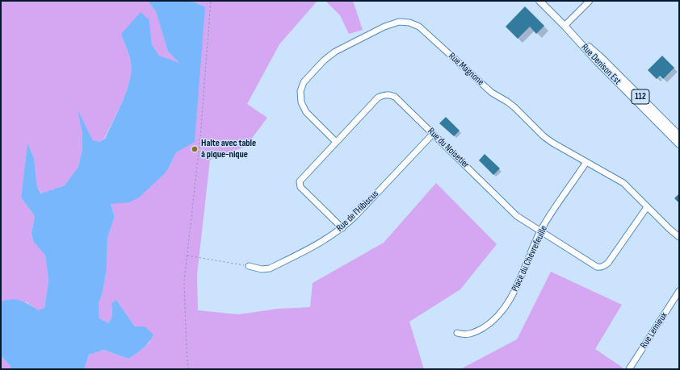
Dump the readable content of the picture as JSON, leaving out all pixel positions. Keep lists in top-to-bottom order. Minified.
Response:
{"streets":{"main road":["Rue Denison Est","112"],"street":["Rue Magnone","Rue du Noisetier","Rue de l'Hibiscus","Place du Chèvrefeuille","Rue Lemieux"]},"crossings":[["Rue Magnone","Rue du Noisetier"],["Rue Magnone","Place du Chèvrefeuille"],["Rue du Noisetier","Rue de l'Hibiscus"],["Rue du Noisetier","Place du Chèvrefeuille"]],"places":["Halte avec table à pique-nique"]}
